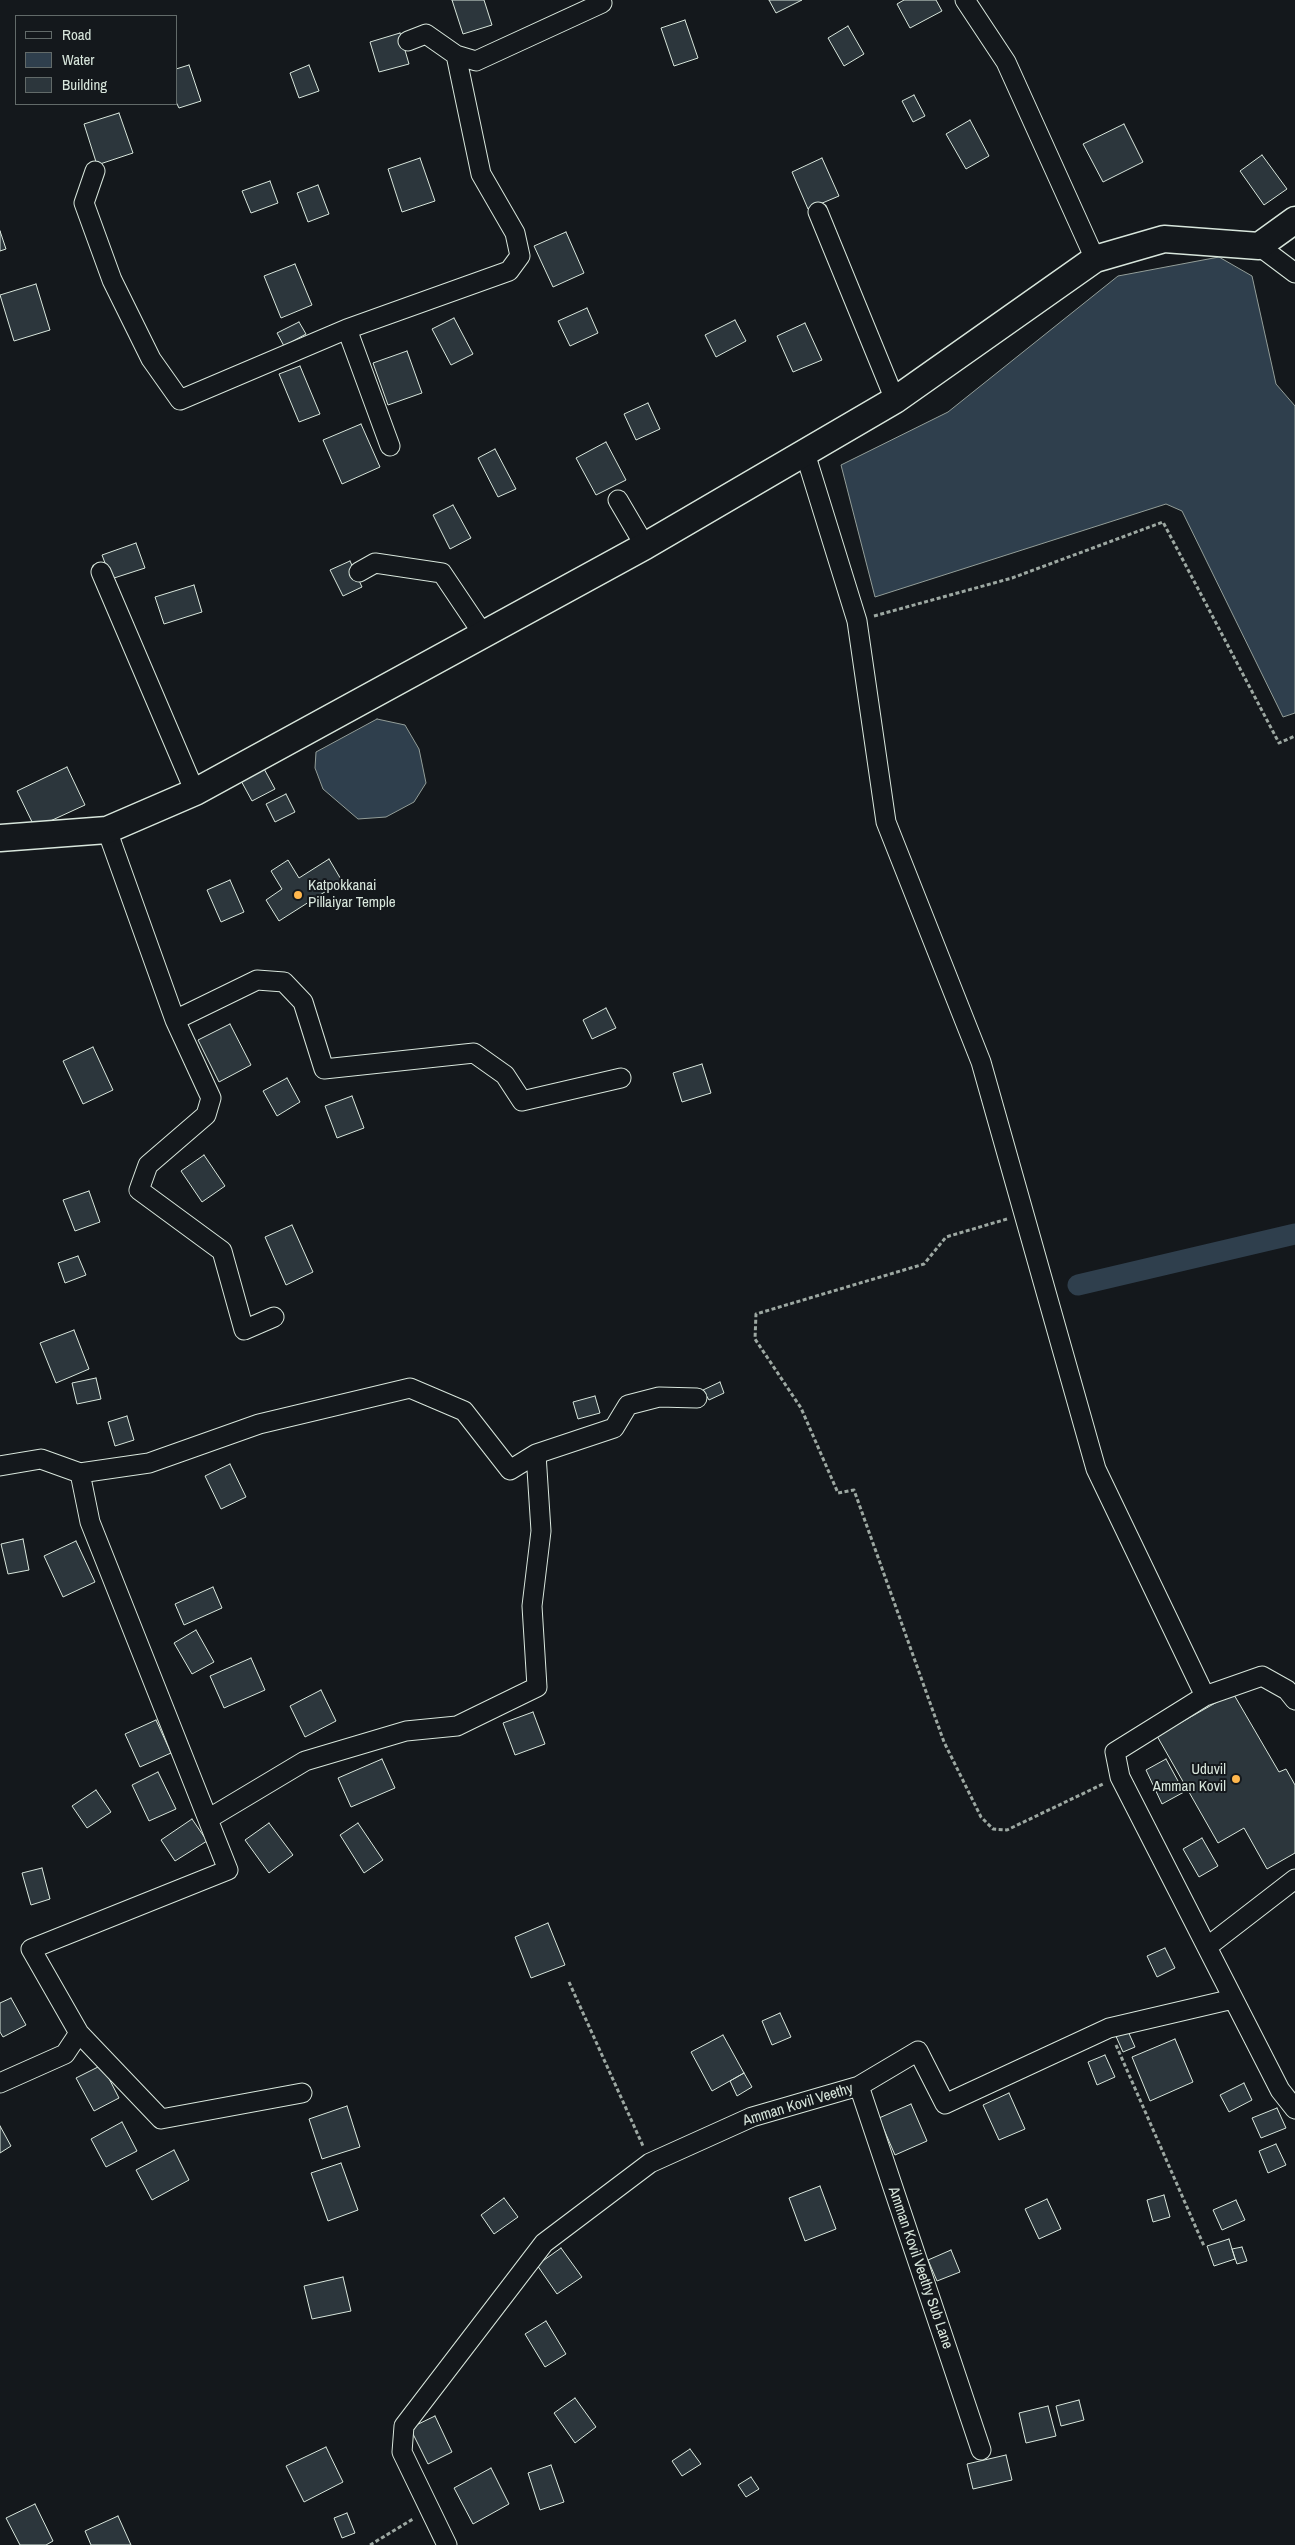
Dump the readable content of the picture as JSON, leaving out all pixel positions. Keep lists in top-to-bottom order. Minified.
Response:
{"streets":{"street":["Amman Kovil Veethy","Amman Kovil Veethy Sub Lane"]},"crossings":[["Amman Kovil Veethy","Amman Kovil Veethy Sub Lane"]],"places":["Katpokkanai Pillaiyar Temple","Uduvil Amman Kovil"],"legend":["Road","Water","Building"]}
